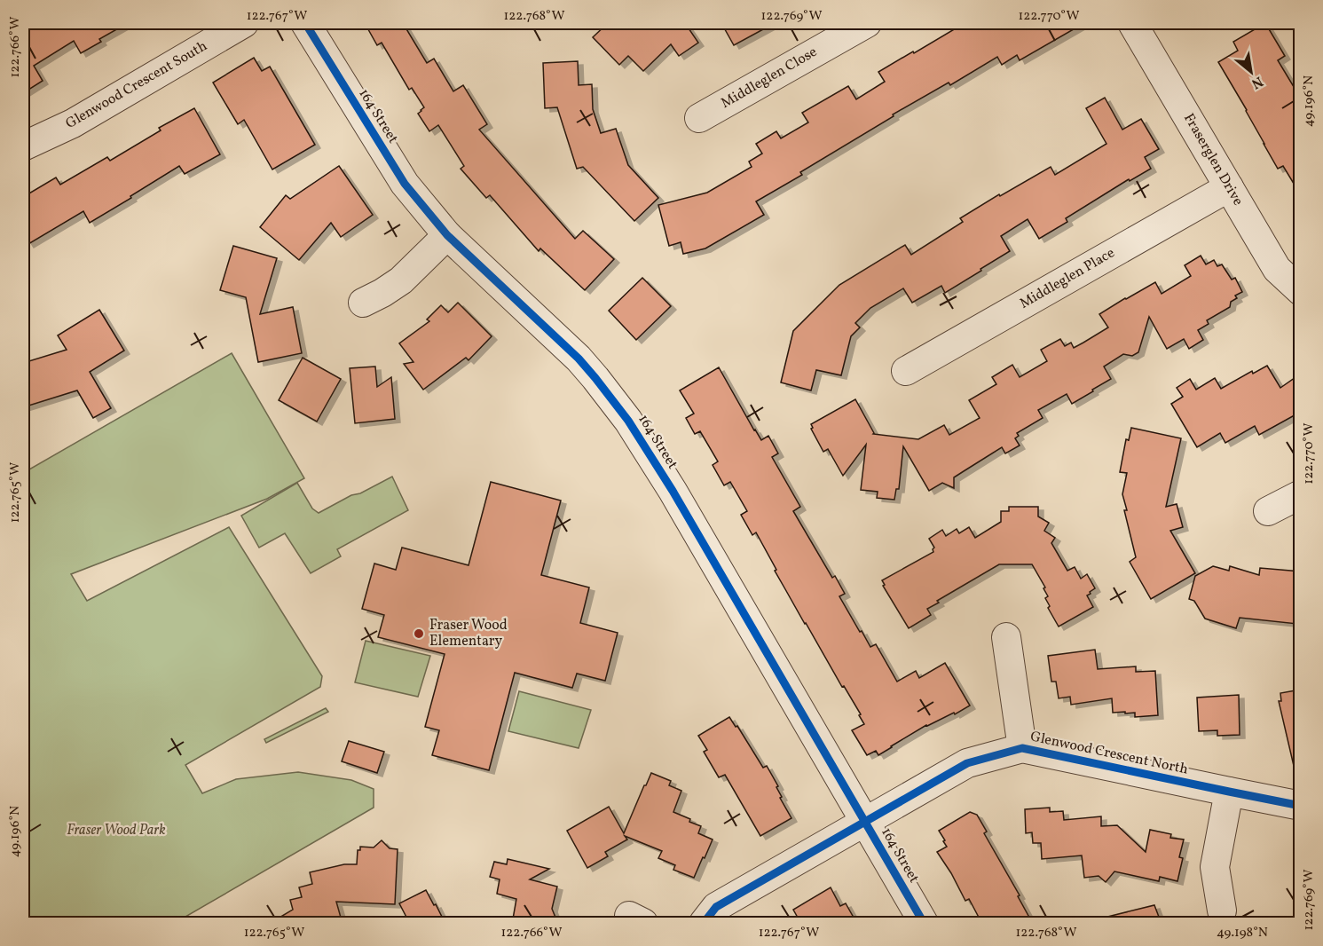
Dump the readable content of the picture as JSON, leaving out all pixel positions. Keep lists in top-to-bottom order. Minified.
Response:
{"streets":{"street":["Middleglen Close","Glenwood Crescent South","164 Street","Fraserglen Drive","Middleglen Place","Glenwood Crescent North"]},"crossings":[["164 Street","Glenwood Crescent North"],["Fraserglen Drive","Middleglen Place"]],"parks":["Fraser Wood Park"],"places":["Fraser Wood Elementary"],"north":"bottom right","coordinates":["122.767°W","122.768°W","122.769°W","122.770°W","122.766°W","49.196°N","122.765°W","49.198°N"]}
